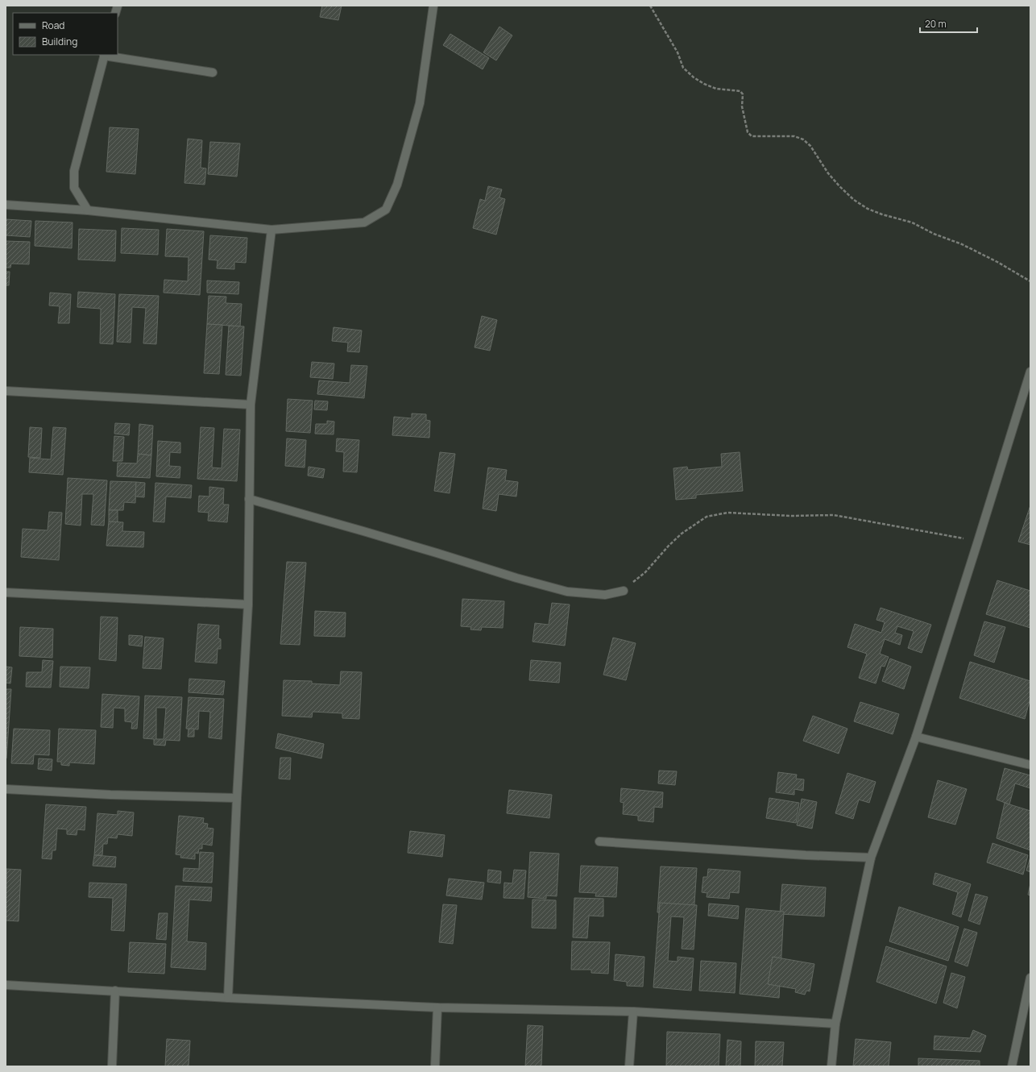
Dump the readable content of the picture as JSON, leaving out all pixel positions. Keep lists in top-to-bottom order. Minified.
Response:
{"legend":["Road","Building"],"scale_bar":"20 m"}
